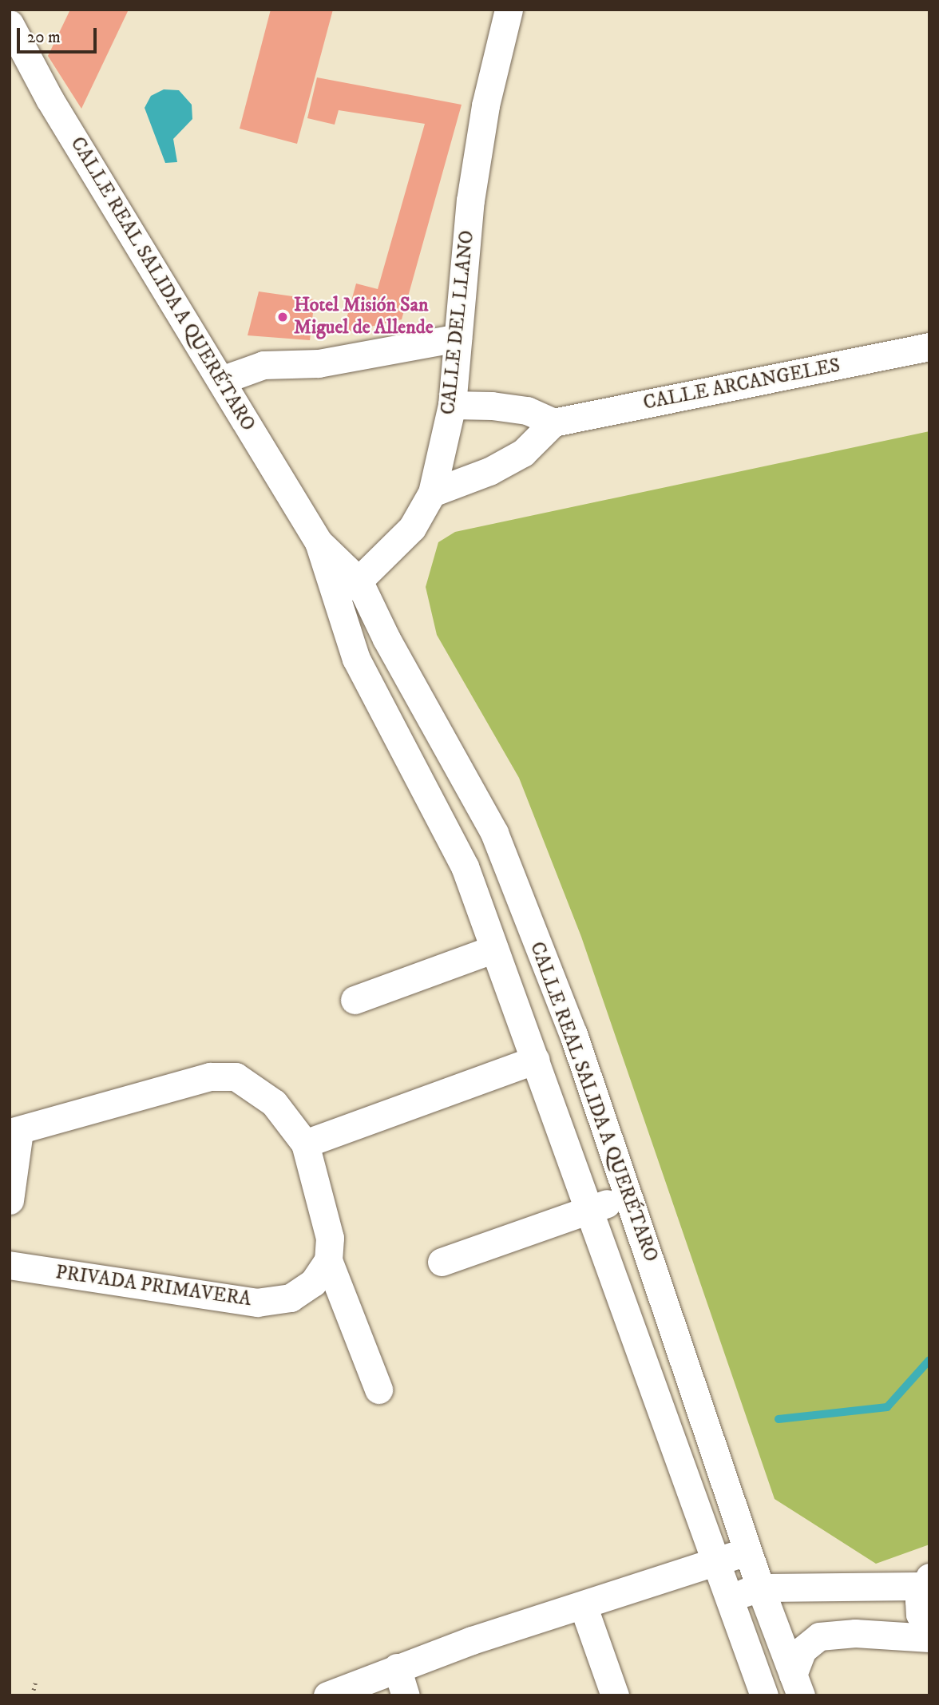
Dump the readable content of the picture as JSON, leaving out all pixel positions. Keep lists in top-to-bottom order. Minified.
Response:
{"streets":{"street":["CALLE REAL SALIDA A QUERÉTARO","CALLE DEL LLANO","CALLE ARCANGELES","PRIVADA PRIMAVERA"]},"crossings":[["CALLE REAL SALIDA A QUERÉTARO","CALLE DEL LLANO"]],"places":["Hotel Misión San Miguel de Allende"],"scale_bar":"20 m"}
